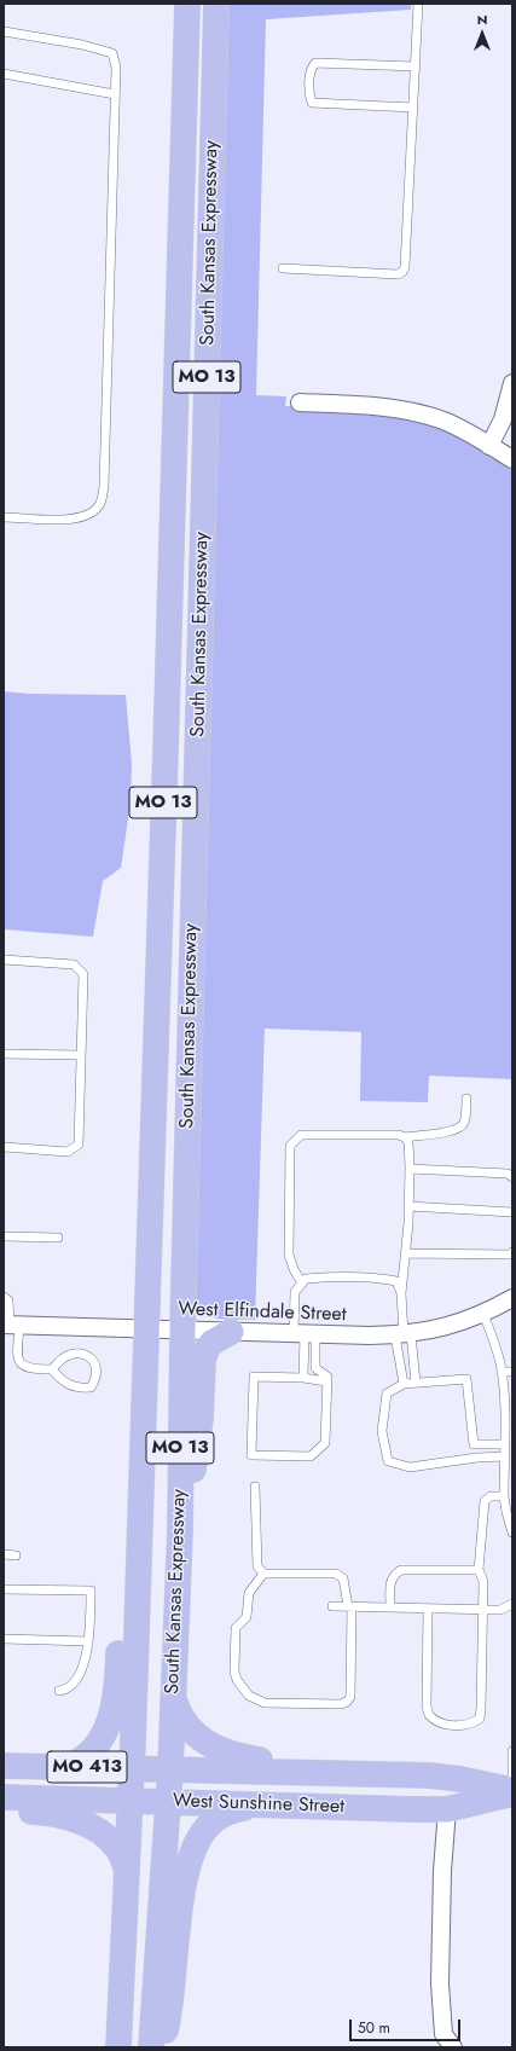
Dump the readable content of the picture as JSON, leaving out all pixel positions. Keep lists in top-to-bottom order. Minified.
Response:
{"streets":{"main road":["South Kansas Expressway","MO 13","MO 413","West Sunshine Street"],"street":["West Elfindale Street"]},"crossings":[["South Kansas Expressway","West Elfindale Street"],["South Kansas Expressway","West Sunshine Street"]],"scale_bar":"50 m","north":"top"}
